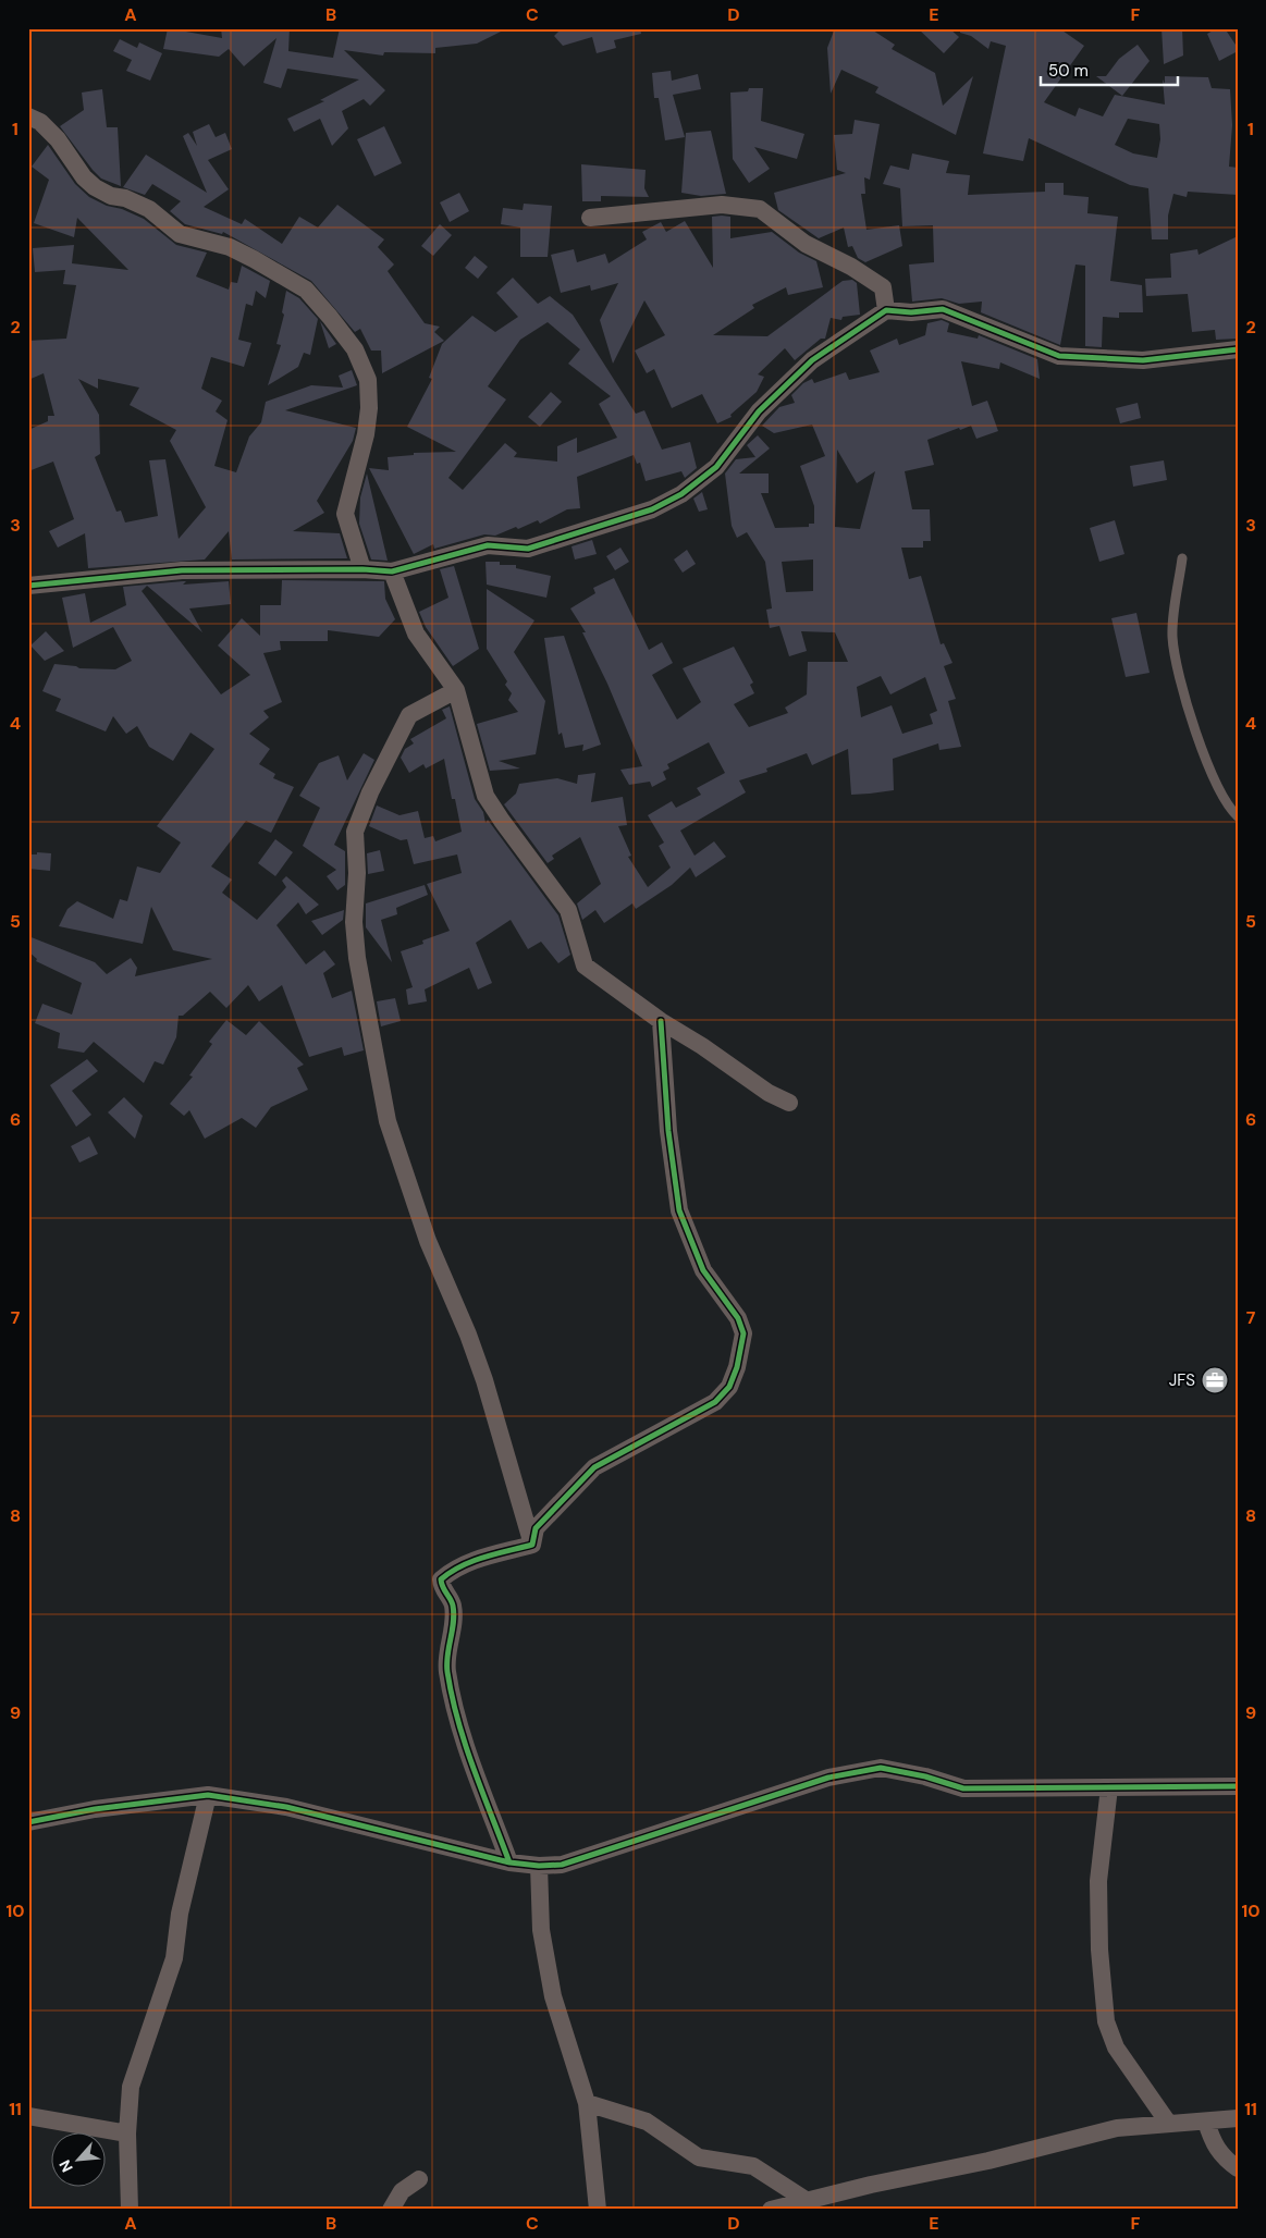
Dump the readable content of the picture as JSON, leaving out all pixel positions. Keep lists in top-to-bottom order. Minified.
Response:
{"places":{"office":["JFS"]},"scale_bar":"50 m","north":"bottom left","grid":{"columns":["A","B","C","D","E","F"],"rows":["1","2","3","4","5","6","7","8","9","10","11"]}}
